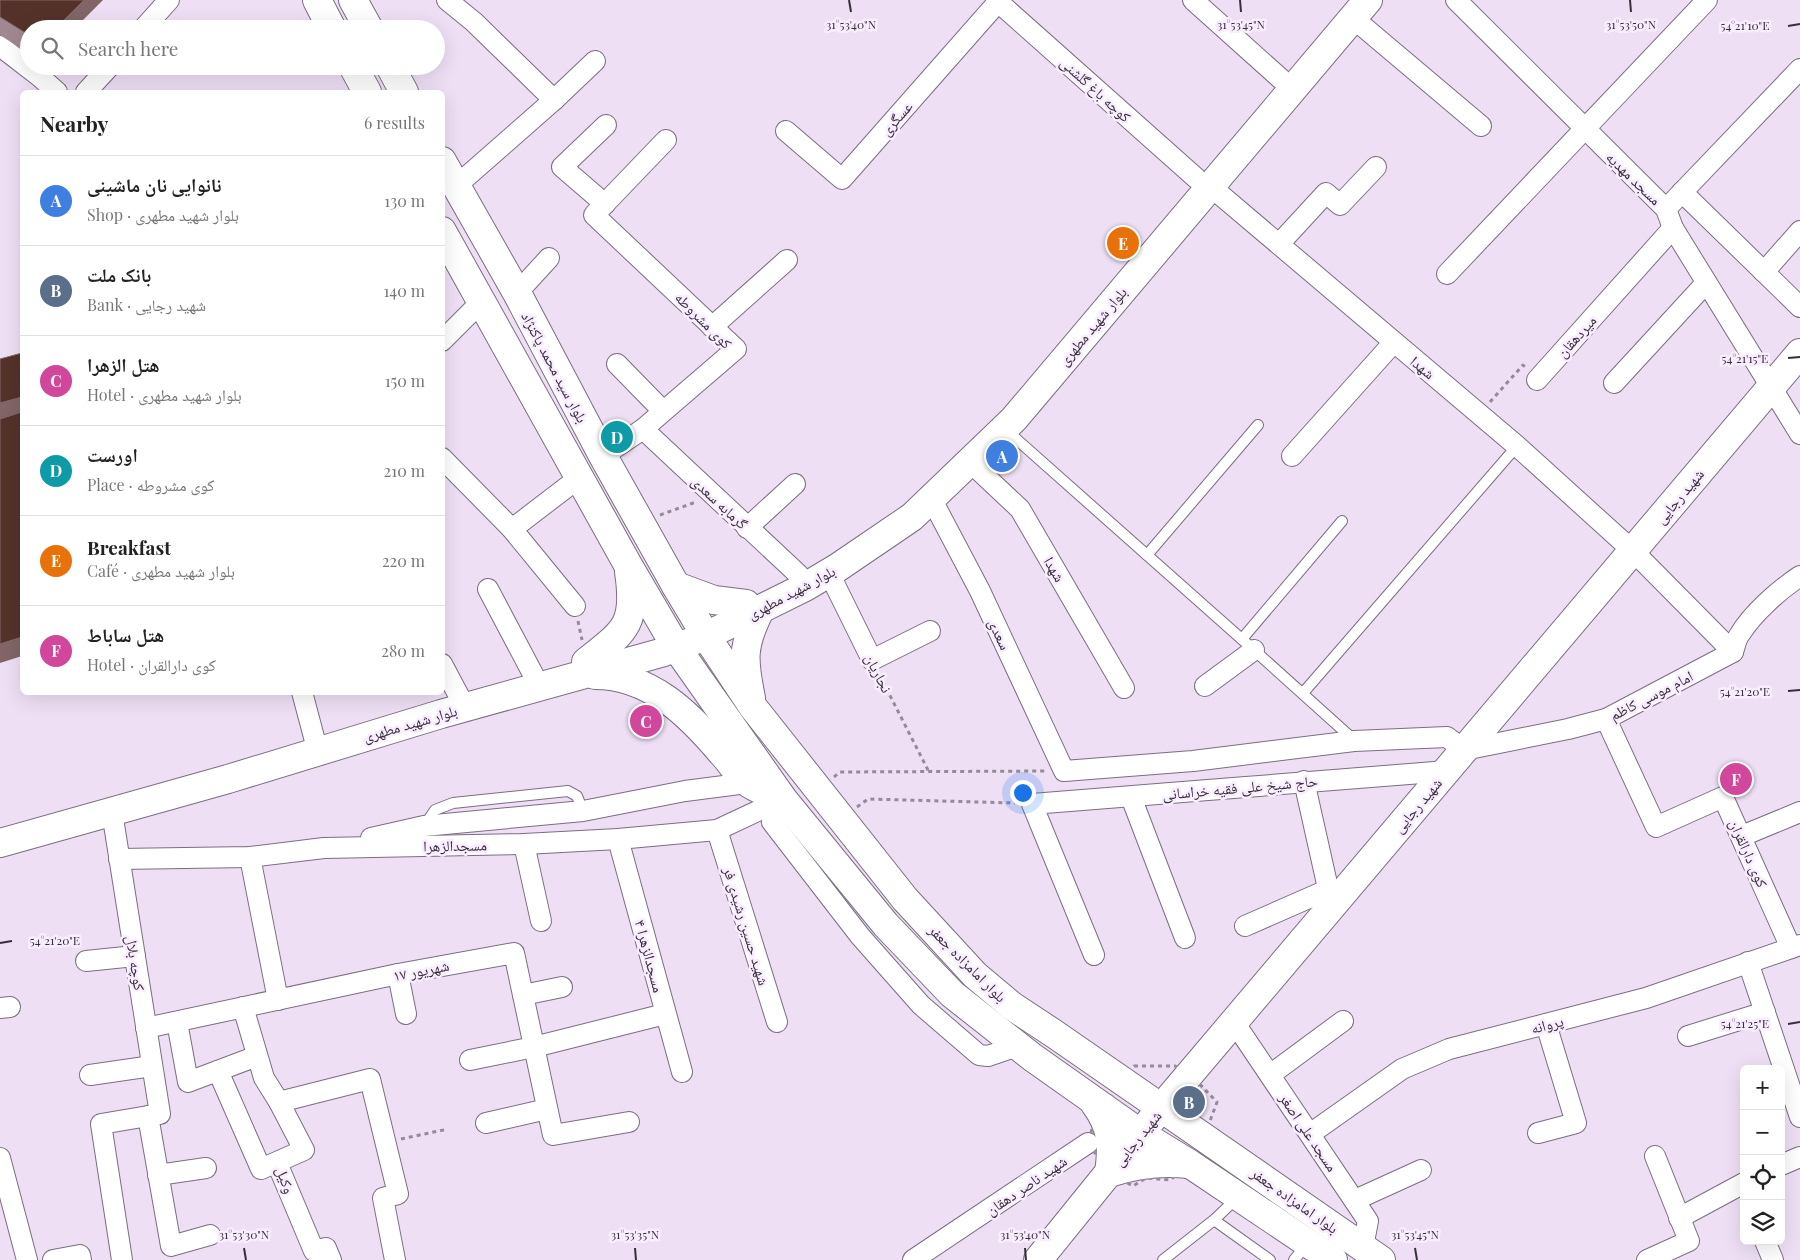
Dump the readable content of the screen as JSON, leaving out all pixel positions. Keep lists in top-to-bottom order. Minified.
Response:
{"streets":{"main road":["بلوار شهید مطهری","بلوار سید محمد پاکنژاد","شهید رجایی","بلوار امامزاده جعفر"],"street":["کوچه باغ گلشنی","عسگری","مسجد مهدیه","کوی مشروطه","میردهقان","شهدا","گرمابه سعدی","سعدی","نجاریان","امام موسی کاظم","حاج شیخ علی فقیه خراسانی","مسجدالزهرا","کوی دارالقران","شهید حسین رشیدی فر","مسجدالزهرا ۴","کوچه بلال","۱۷ شهریور","پروانه","مسجد علی اصغر","وکیل","شهید ناصر دهقان"]},"crossings":[["کوچه باغ گلشنی","عسگری"],["کوچه باغ گلشنی","بلوار شهید مطهری"],["کوچه باغ گلشنی","شهدا"],["مسجد مهدیه","میردهقان"],["مسجد مهدیه","شهید رجایی"],["کوی مشروطه","بلوار سید محمد پاکنژاد"],["کوی مشروطه","گرمابه سعدی"],["بلوار شهید مطهری","بلوار سید محمد پاکنژاد"],["بلوار شهید مطهری","شهدا"],["بلوار شهید مطهری","گرمابه سعدی"],["بلوار شهید مطهری","سعدی"],["بلوار شهید مطهری","نجاریان"],["بلوار شهید مطهری","کوچه بلال"],["بلوار شهید مطهری","بلوار امامزاده جعفر"],["بلوار سید محمد پاکنژاد","بلوار امامزاده جعفر"],["شهدا","شهید رجایی"],["شهدا","امام موسی کاظم"],["شهید رجایی","امام موسی کاظم"],["شهید رجایی","حاج شیخ علی فقیه خراسانی"],["شهید رجایی","بلوار امامزاده جعفر"],["شهید رجایی","مسجد علی اصغر"],["سعدی","حاج شیخ علی فقیه خراسانی"],["امام موسی کاظم","حاج شیخ علی فقیه خراسانی"],["امام موسی کاظم","کوی دارالقران"],["مسجدالزهرا","شهید حسین رشیدی فر"],["مسجدالزهرا","مسجدالزهرا ۴"],["مسجدالزهرا","کوچه بلال"],["مسجدالزهرا","بلوار امامزاده جعفر"],["کوی دارالقران","پروانه"],["کوچه بلال","۱۷ شهریور"],["بلوار امامزاده جعفر","مسجد علی اصغر"],["۱۷ شهریور","وکیل"],["پروانه","مسجد علی اصغر"]],"page":{"search":"Search here","heading":["Nearby","6 results"],"list":[{"mark":"A","name":"نانوایی نان ماشینی","note":"Shop · بلوار شهید مطهری","value":"130 m"},{"mark":"B","name":"بانک ملت","note":"Bank · شهید رجایی","value":"140 m"},{"mark":"C","name":"هتل الزهرا","note":"Hotel · بلوار شهید مطهری","value":"150 m"},{"mark":"D","name":"اورست","note":"Place · کوی مشروطه","value":"210 m"},{"mark":"E","name":"Breakfast","note":"Café · بلوار شهید مطهری","value":"220 m"},{"mark":"F","name":"هتل ساباط","note":"Hotel · کوی دارالقران","value":"280 m"}],"pins":["E","D","A","C","F","B"],"map_buttons":["+","−"]},"coordinates":["31°53'40\"N","31°53'45\"N","31°53'50\"N","54°21'10\"E","54°21'15\"E","54°21'20\"E","54°21'25\"E","31°53'30\"N","31°53'35\"N"]}
